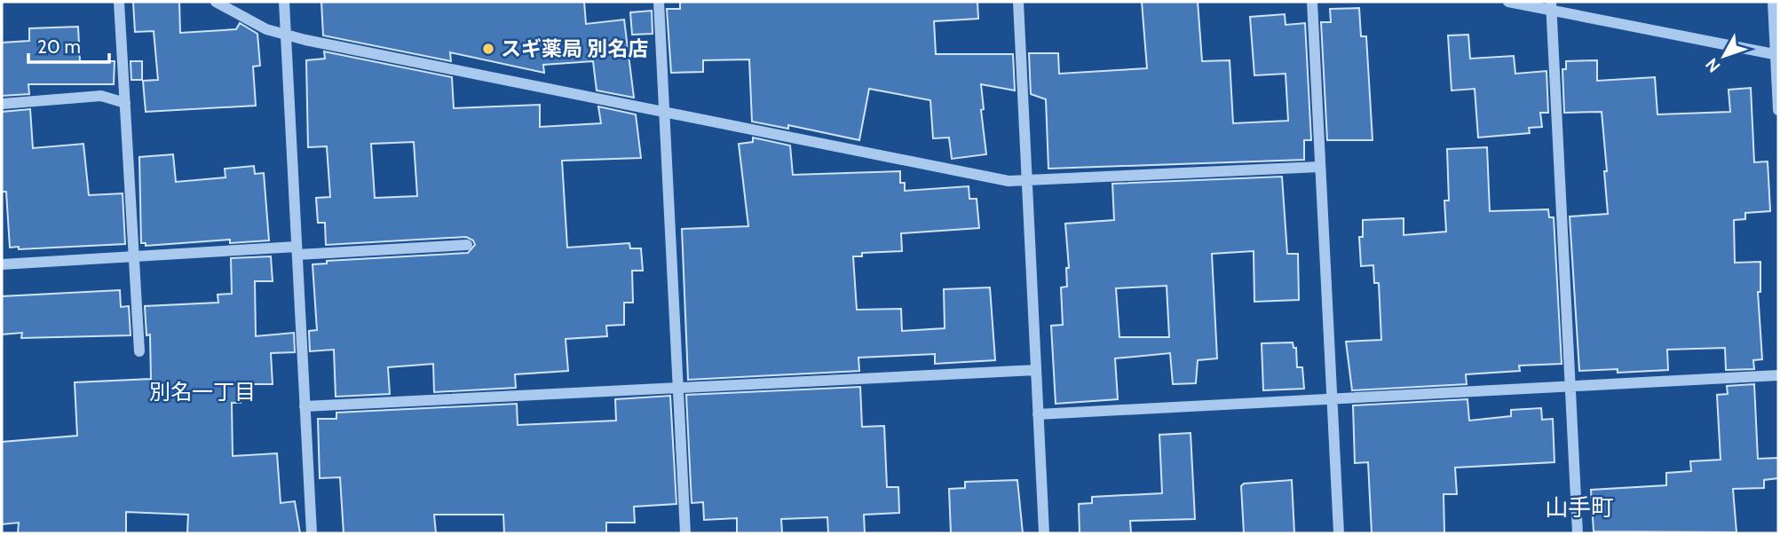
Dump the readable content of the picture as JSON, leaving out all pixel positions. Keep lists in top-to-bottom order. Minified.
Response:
{"districts":["別名一丁目","山手町"],"places":["スギ薬局 別名店"],"scale_bar":"20 m","north":"bottom left"}
